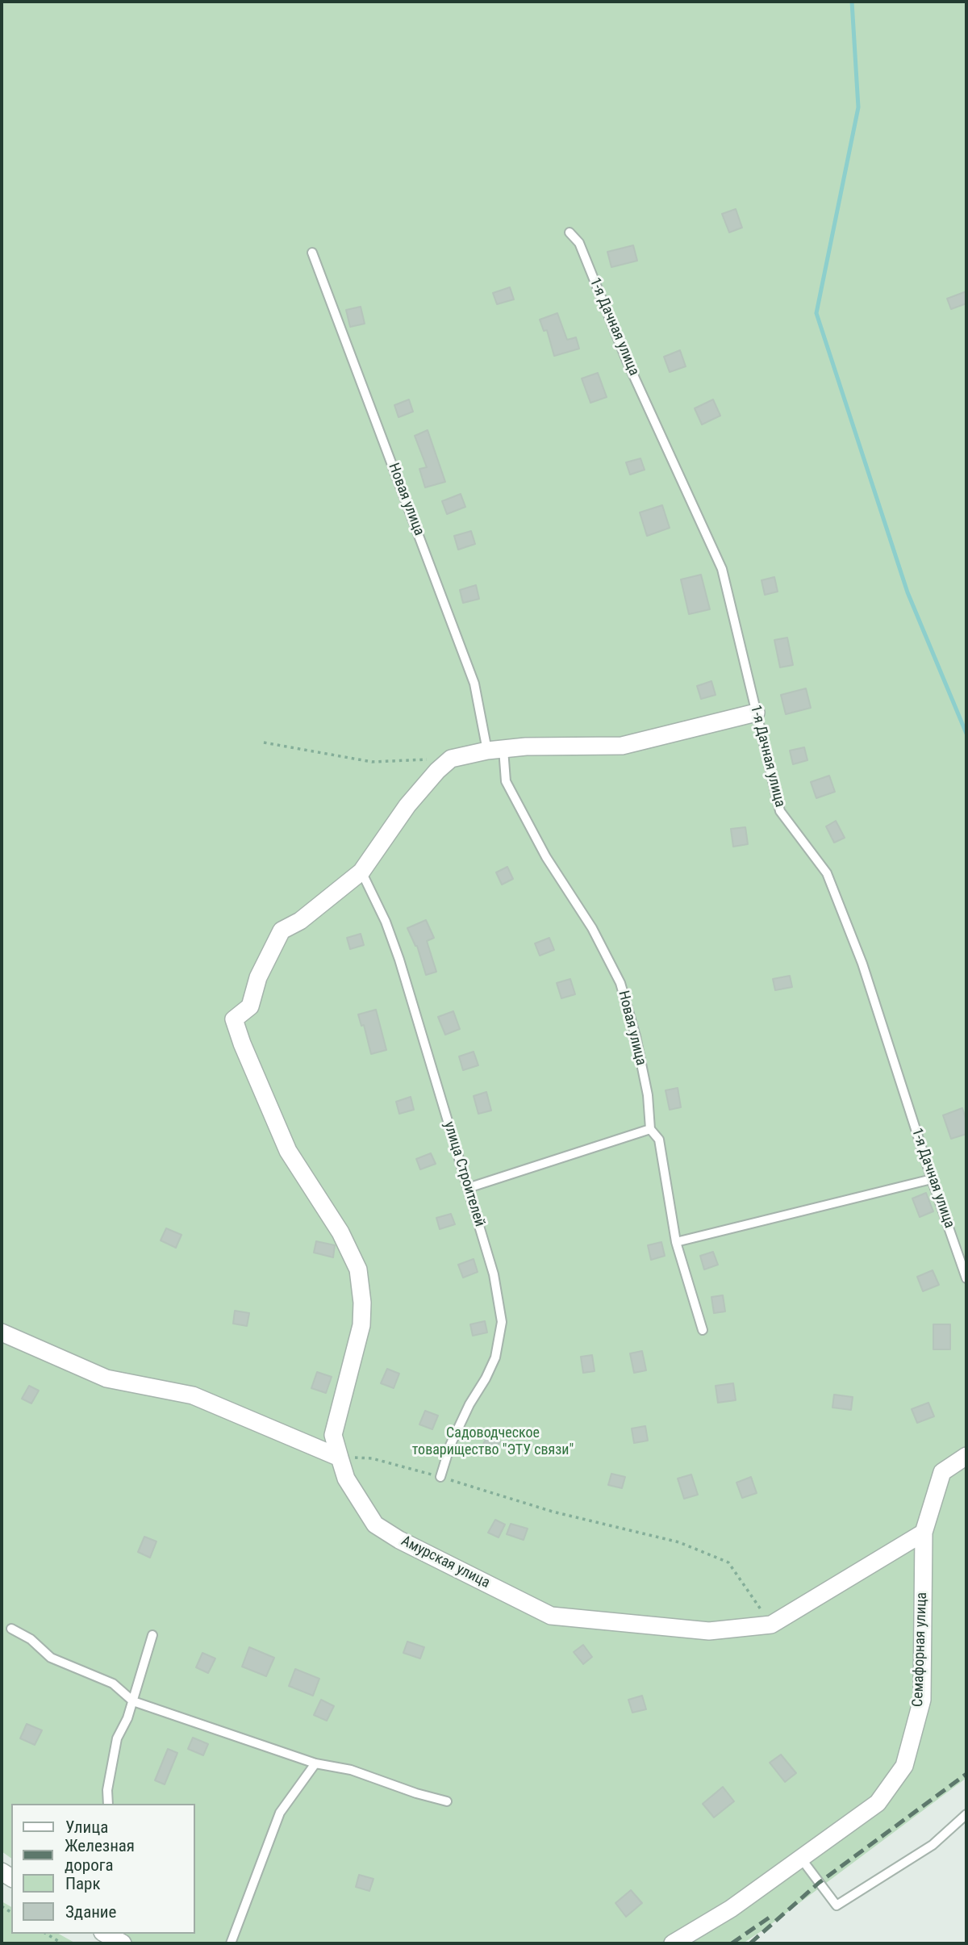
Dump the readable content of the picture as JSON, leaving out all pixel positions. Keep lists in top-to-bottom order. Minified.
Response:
{"streets":{"street":["Амурская улица","Семафорная улица"],"lane":["1-я Дачная улица","Новая улица","улица Строителей"]},"crossings":[["улица Строителей","Амурская улица"],["Амурская улица","Семафорная улица"]],"parks":["Садоводческое товарищество \"ЭТУ связи\""],"legend":["Улица","Железная дорога","Парк","Здание"]}
